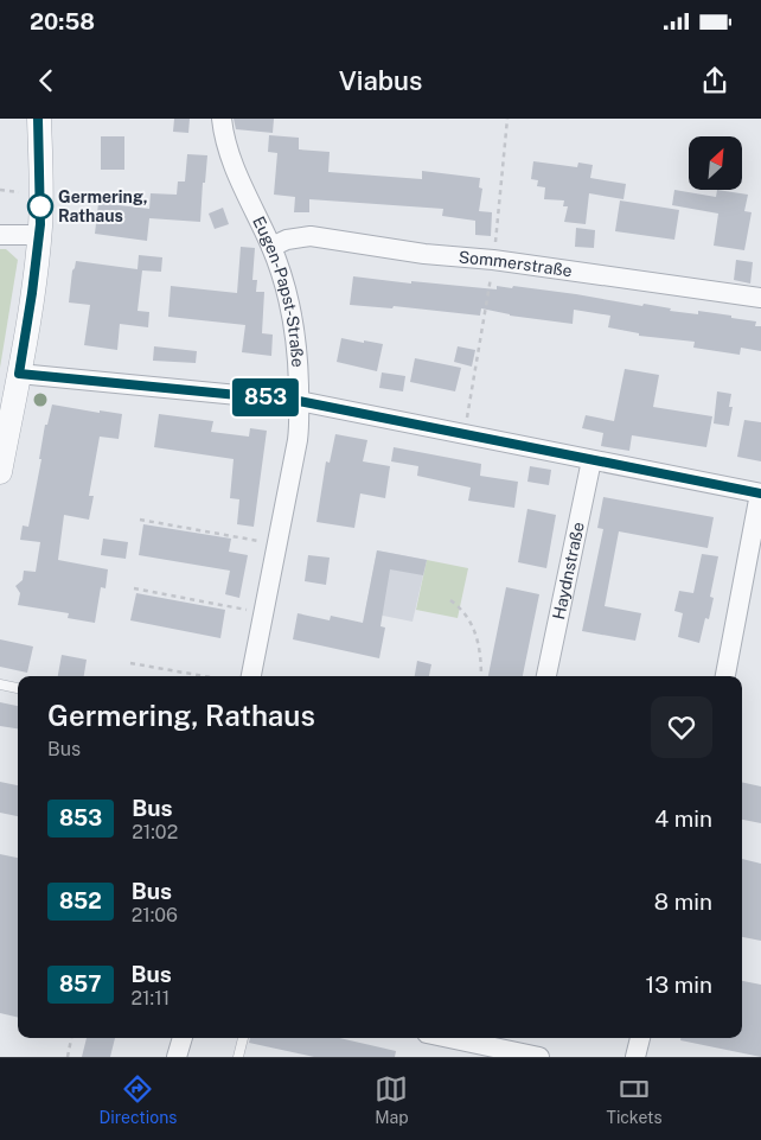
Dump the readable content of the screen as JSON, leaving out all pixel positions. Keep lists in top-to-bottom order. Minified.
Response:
{"streets":{"street":["Sommerstraße","Eugen-Papst-Straße","Haydnstraße"]},"crossings":[["Sommerstraße","Eugen-Papst-Straße"]],"places":["Germering, Rathaus"],"lines":["bus line 853"],"north":"top right","page":{"status":"20:58","header":"Viabus","on_map":"853","heading":["Germering, Rathaus","Bus"],"list":[{"mark":"853","name":"Bus","note":"21:02","value":"4 min"},{"mark":"852","name":"Bus","note":"21:06","value":"8 min"},{"mark":"857","name":"Bus","note":"21:11","value":"13 min"}],"tabs":["Directions","Map","Tickets"]}}
